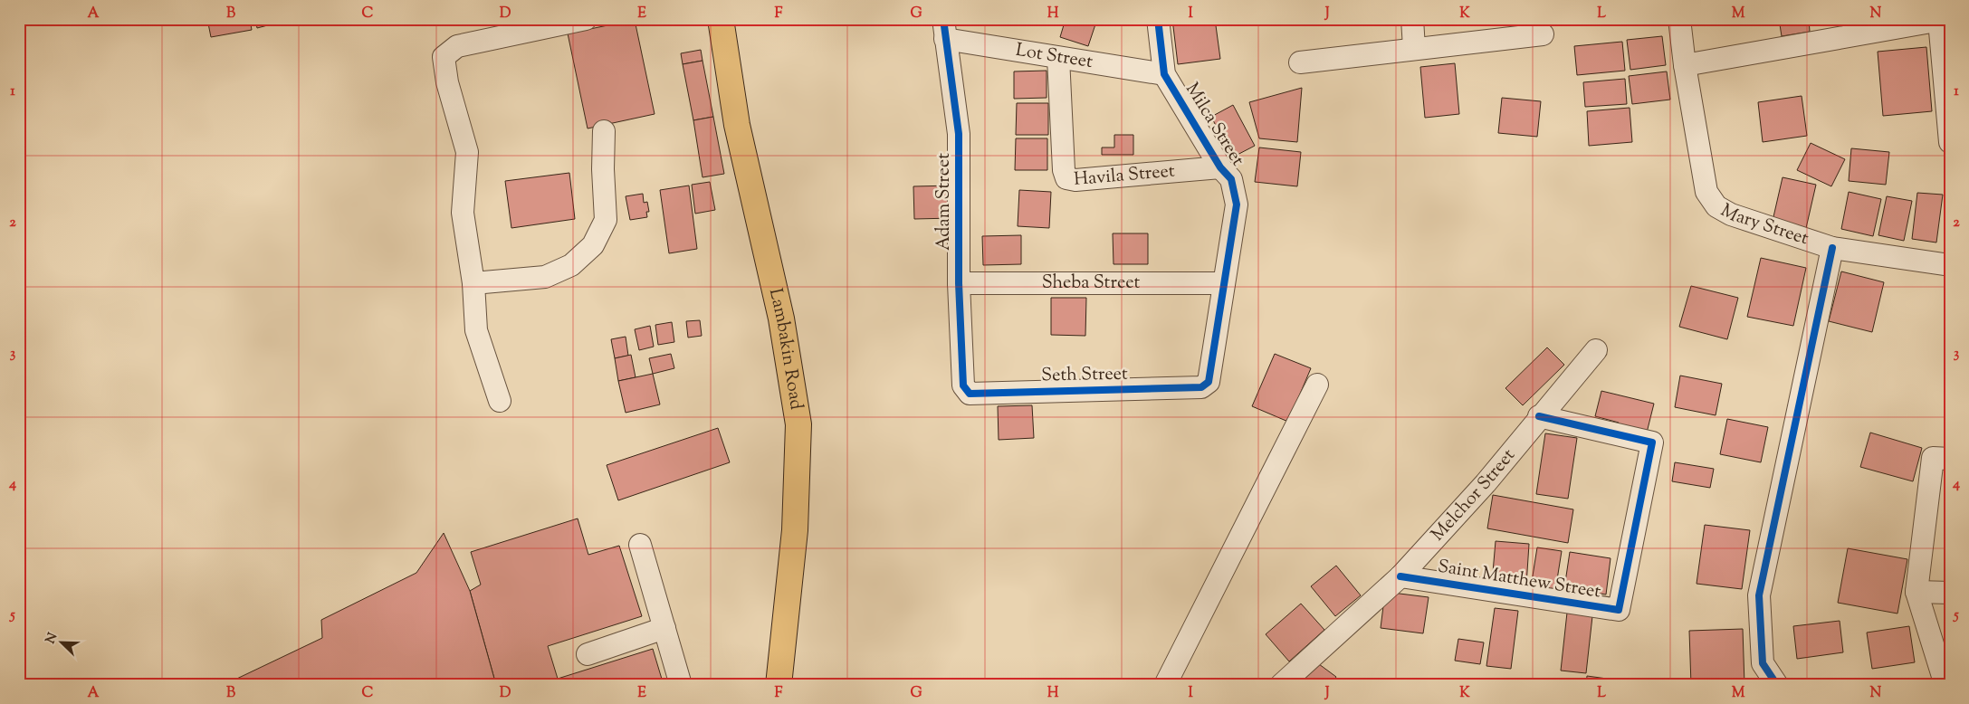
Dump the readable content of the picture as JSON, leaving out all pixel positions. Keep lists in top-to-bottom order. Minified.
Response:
{"streets":{"main road":["Lambakin Road"],"street":["Lot Street","Milca Street","Havila Street","Adam Street","Mary Street","Sheba Street","Seth Street","Melchor Street","Saint Matthew Street"]},"crossings":[["Lot Street","Milca Street"],["Lot Street","Havila Street"],["Lot Street","Adam Street"],["Milca Street","Havila Street"],["Milca Street","Sheba Street"],["Milca Street","Seth Street"],["Adam Street","Sheba Street"],["Adam Street","Seth Street"],["Melchor Street","Saint Matthew Street"]],"north":"top left","grid":{"columns":["A","B","C","D","E","F","G","H","I","J","K","L","M","N"],"rows":["1","2","3","4","5"]}}
